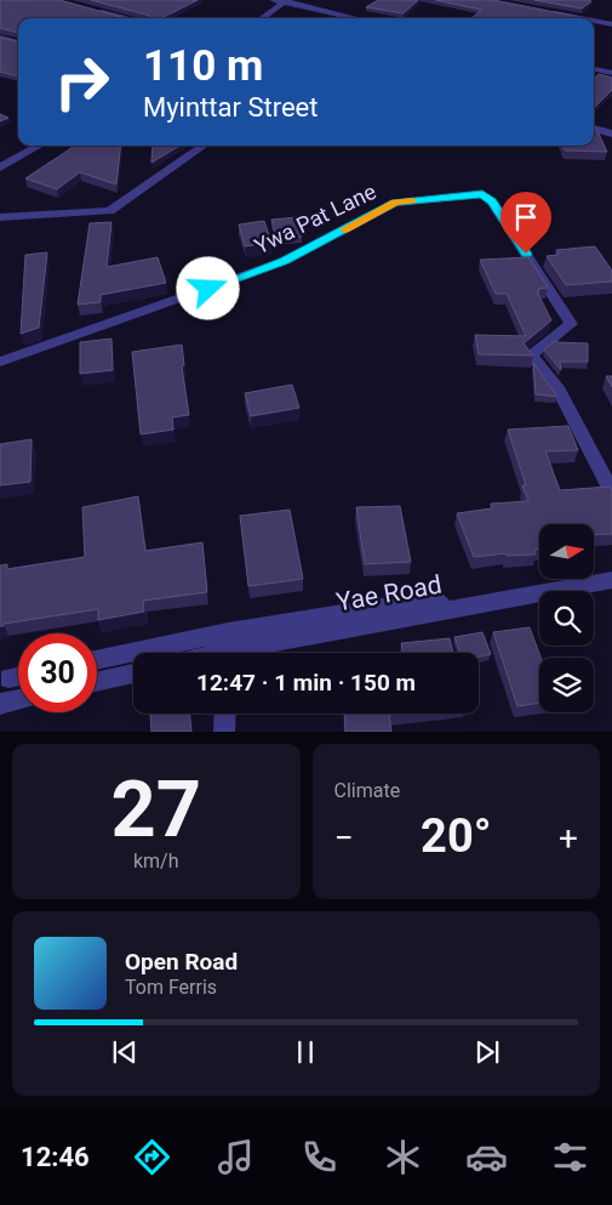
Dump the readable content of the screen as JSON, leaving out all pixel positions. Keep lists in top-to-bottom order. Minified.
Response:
{"streets":{"street":["Ywa Pat Lane","Yae Road"]},"north":"right","page":{"turn":["110 m","Myinttar Street"],"limit":"30","trip":"12:47 · 1 min · 150 m","tile":[["27","km/h"],"Climate"],"heat":["−","20°","+"],"song":["Open Road","Tom Ferris"],"tabs":"12:46"}}
